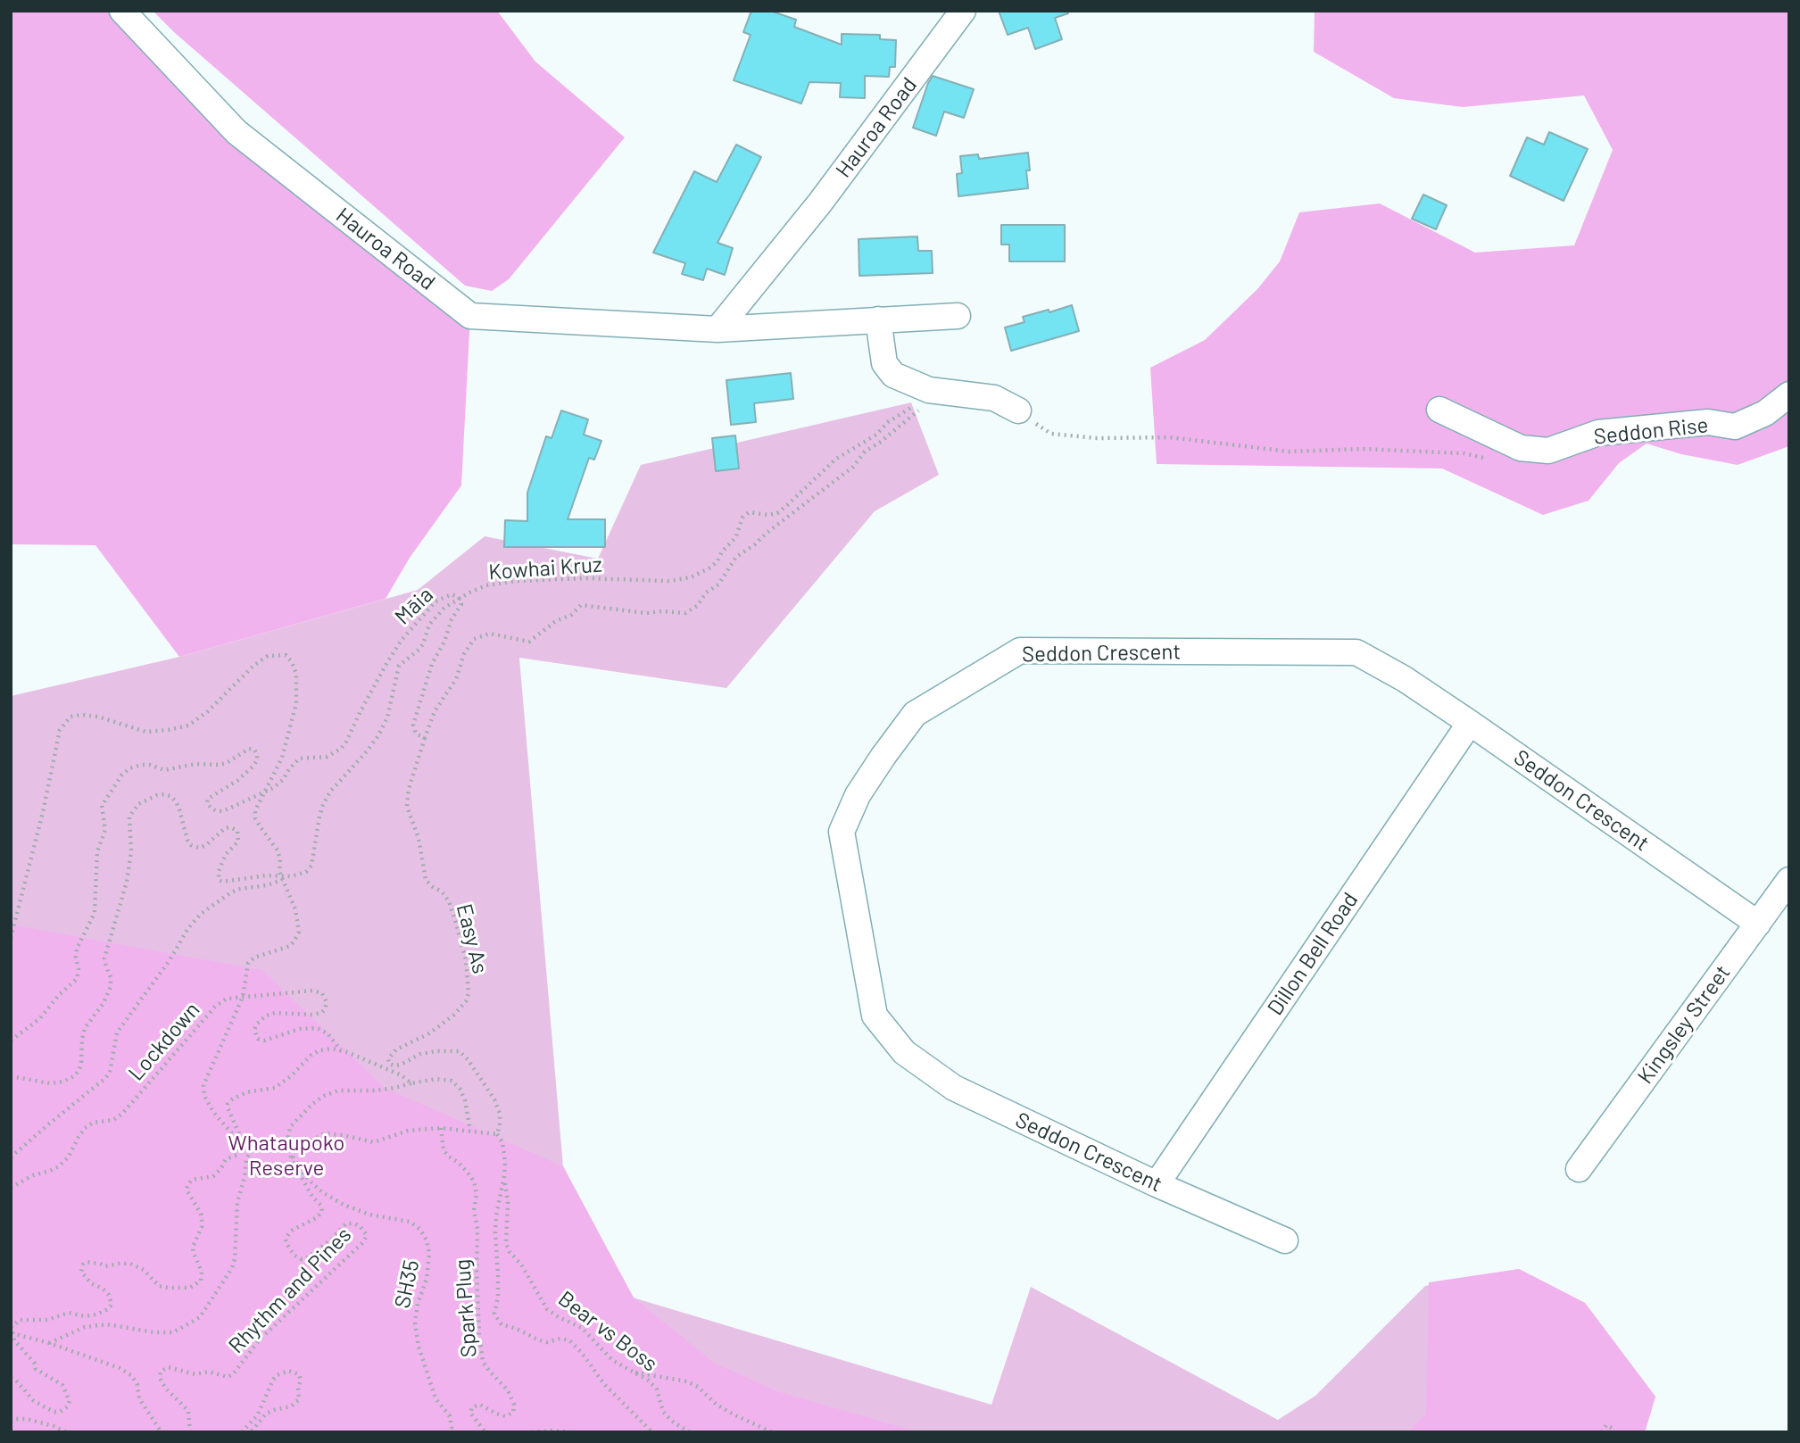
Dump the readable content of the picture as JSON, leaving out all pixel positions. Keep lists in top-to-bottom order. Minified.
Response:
{"streets":{"street":["Hauroa Road","Seddon Rise","Seddon Crescent","Dillon Bell Road","Kingsley Street"],"path":["Kowhai Kruz","Māia","Easy As","Lockdown","SH35","Rhythm and Pines","Spark Plug","Bear vs Boss"]},"crossings":[["Kowhai Kruz","Māia"],["Māia","Easy As"],["Seddon Crescent","Dillon Bell Road"],["Seddon Crescent","Kingsley Street"],["SH35","Rhythm and Pines"]],"parks":["Whataupoko Reserve"]}
